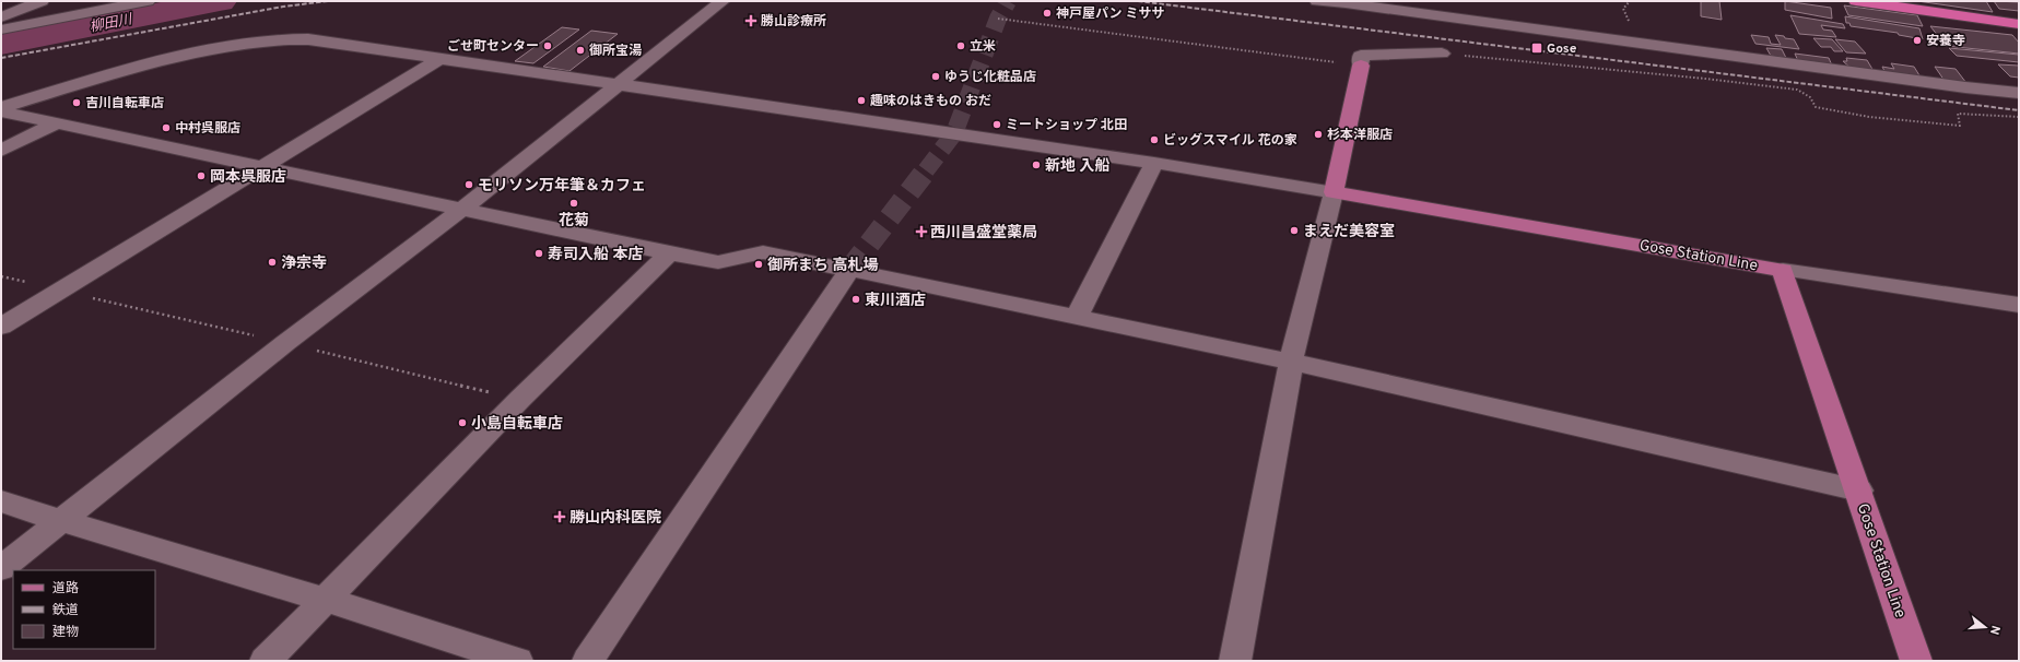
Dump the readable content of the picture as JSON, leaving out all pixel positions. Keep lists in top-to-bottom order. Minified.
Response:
{"streets":{"main road":["Gose Station Line"]},"water":["柳田川"],"places":{"other":["神戸屋パン ミササ","安養寺","ごせ町センター","立米","御所宝湯","ゆうじ化粧品店","趣味のはきもの おだ","吉川自転車店","ミートショップ 北田","中村呉服店","杉本洋服店","ビッグスマイル 花の家","新地 入船","岡本呉服店","モリソン万年筆＆カフェ","花菊","まえだ美容室","寿司入船 本店","浄宗寺","御所まち 高札場","東川酒店","小島自転車店"],"health":["勝山診療所","西川昌盛堂薬局","勝山内科医院"],"transit":["Gose"]},"legend":["道路","鉄道","建物"],"north":"right"}
